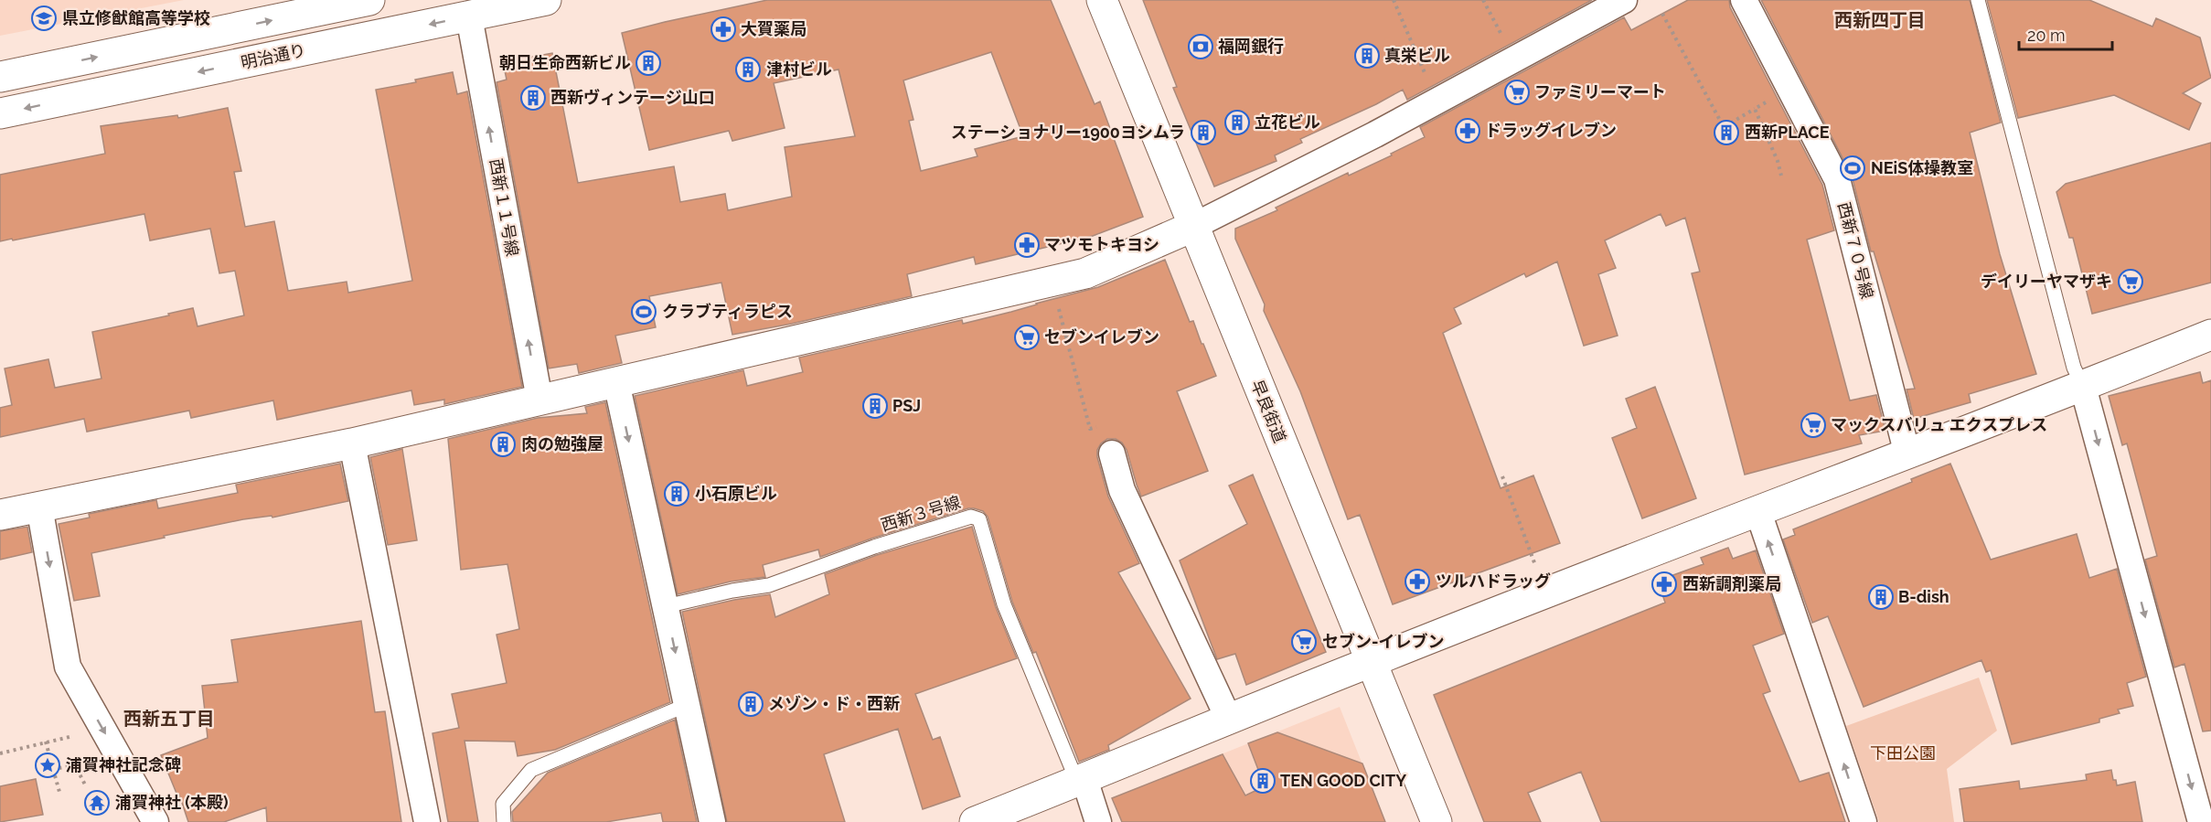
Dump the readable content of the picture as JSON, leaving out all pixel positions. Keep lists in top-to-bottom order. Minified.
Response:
{"streets":{"street":["明治通り","西新１１号線","西新７０号線","早良街道"],"lane":["西新３号線"]},"crossings":[["明治通り","西新１１号線"]],"one_way":["西新１１号線"],"districts":["西新四丁目","西新五丁目"],"parks":["下田公園"],"places":{"school or university":["県立修猷館高等学校"],"pharmacy":["大賀薬局","ドラッグイレブン","マツモトキヨシ","ツルハドラッグ","西新調剤薬局"],"bank":["福岡銀行"],"building":["真栄ビル","朝日生命西新ビル","津村ビル","西新ヴィンテージ山口","立花ビル","ステーショナリー1900ヨシムラ","西新PLACE","PSJ","肉の勉強屋","小石原ビル","B-dish","メゾン・ド・西新","TEN GOOD CITY"],"supermarket":["ファミリーマート","デイリーヤマザキ","セブンイレブン","マックスバリュ エクスプレス","セブン-イレブン"],"sports":["NEiS体操教室","クラブティラピス"],"place":["浦賀神社記念碑"],"temple":["浦賀神社 (本殿)"]},"scale_bar":"20 m"}
